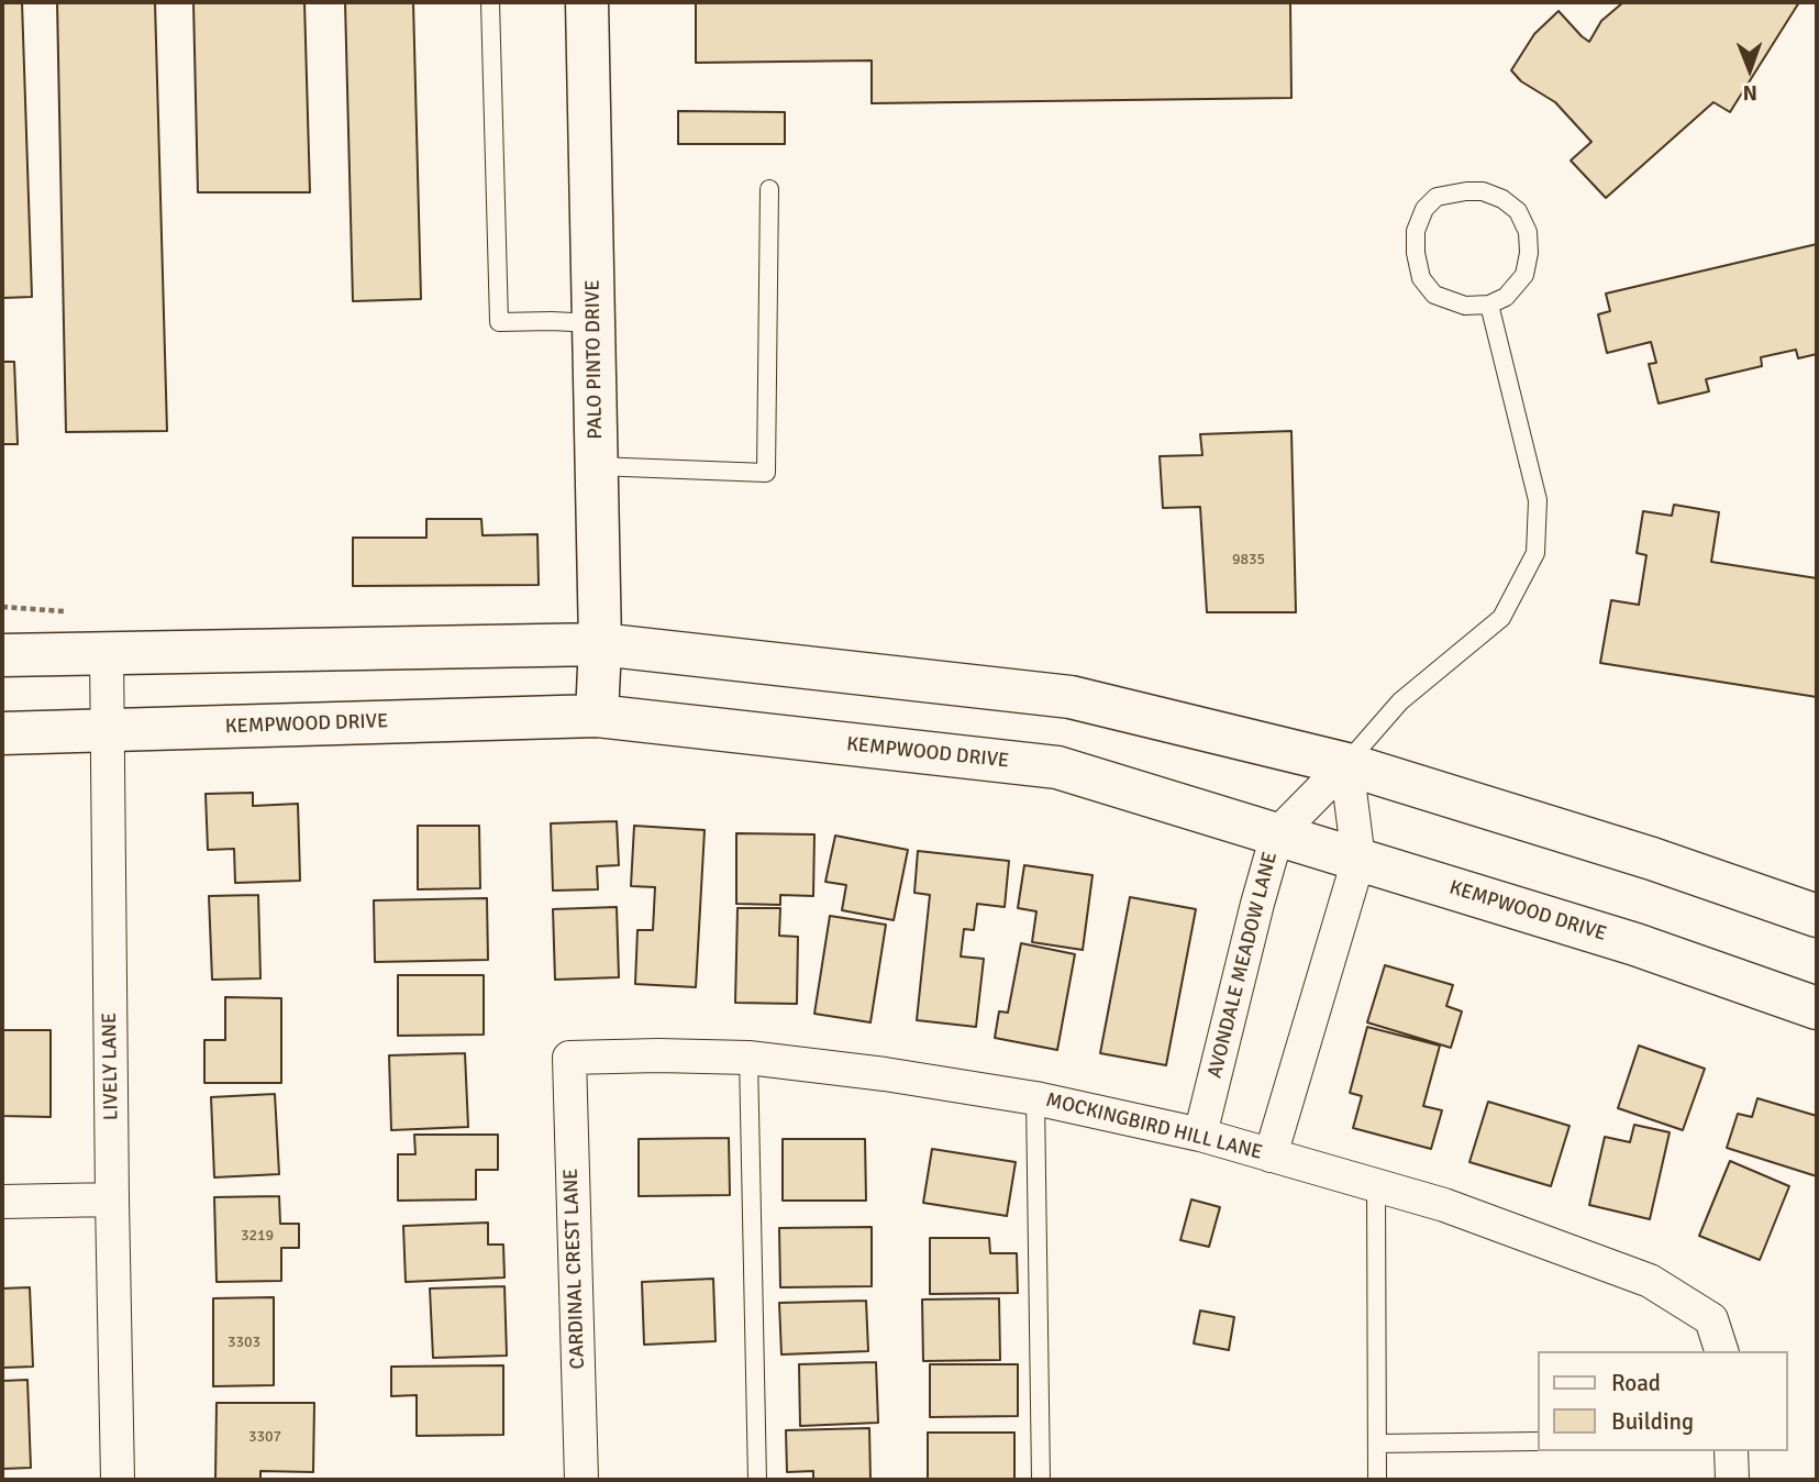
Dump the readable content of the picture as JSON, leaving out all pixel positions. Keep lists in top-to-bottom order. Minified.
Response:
{"streets":{"main road":["PALO PINTO DRIVE","KEMPWOOD DRIVE"],"street":["AVONDALE MEADOW LANE","LIVELY LANE","MOCKINGBIRD HILL LANE","CARDINAL CREST LANE"]},"crossings":[["PALO PINTO DRIVE","KEMPWOOD DRIVE"],["KEMPWOOD DRIVE","AVONDALE MEADOW LANE"],["KEMPWOOD DRIVE","LIVELY LANE"],["AVONDALE MEADOW LANE","MOCKINGBIRD HILL LANE"],["MOCKINGBIRD HILL LANE","CARDINAL CREST LANE"]],"house_numbers":["9835","3219","3303","3307"],"legend":["Road","Building"],"north":"bottom"}
